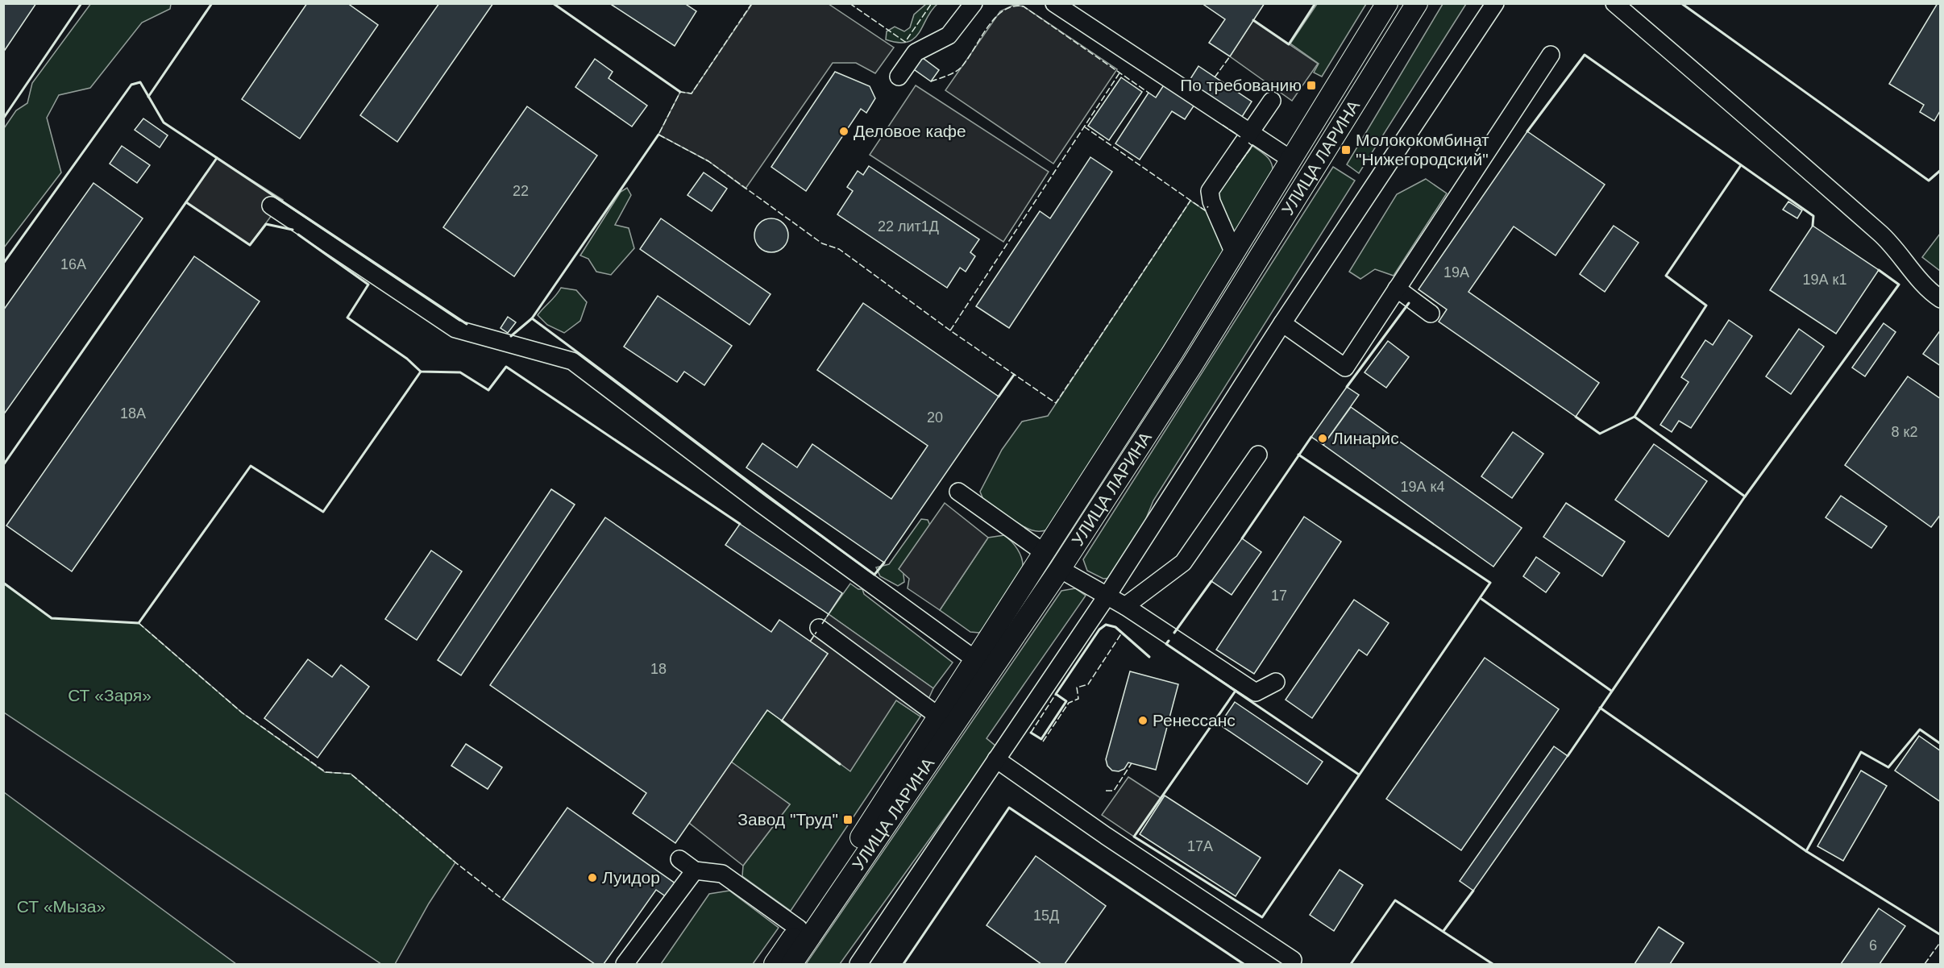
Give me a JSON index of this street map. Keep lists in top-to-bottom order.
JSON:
{
  "streets": {
    "main road": ["УЛИЦА ЛАРИНА"]
  },
  "parks": ["СТ «Заря»", "СТ «Мыза»"],
  "places": {
    "transit": ["По требованию", "Молококомбинат \"Нижегородский\"", "Завод \"Труд\""],
    "other": [
      "Деловое кафе",
      "Линарис",
      "Ренессанс",
      "Луидор"
    ]
  },
  "house_numbers": [
    "22",
    "22 лит1Д",
    "16А",
    "19А",
    "19А к1",
    "18А",
    "20",
    "8 к2",
    "19А к4",
    "17",
    "18",
    "17А",
    "15Д",
    "6"
  ]
}
